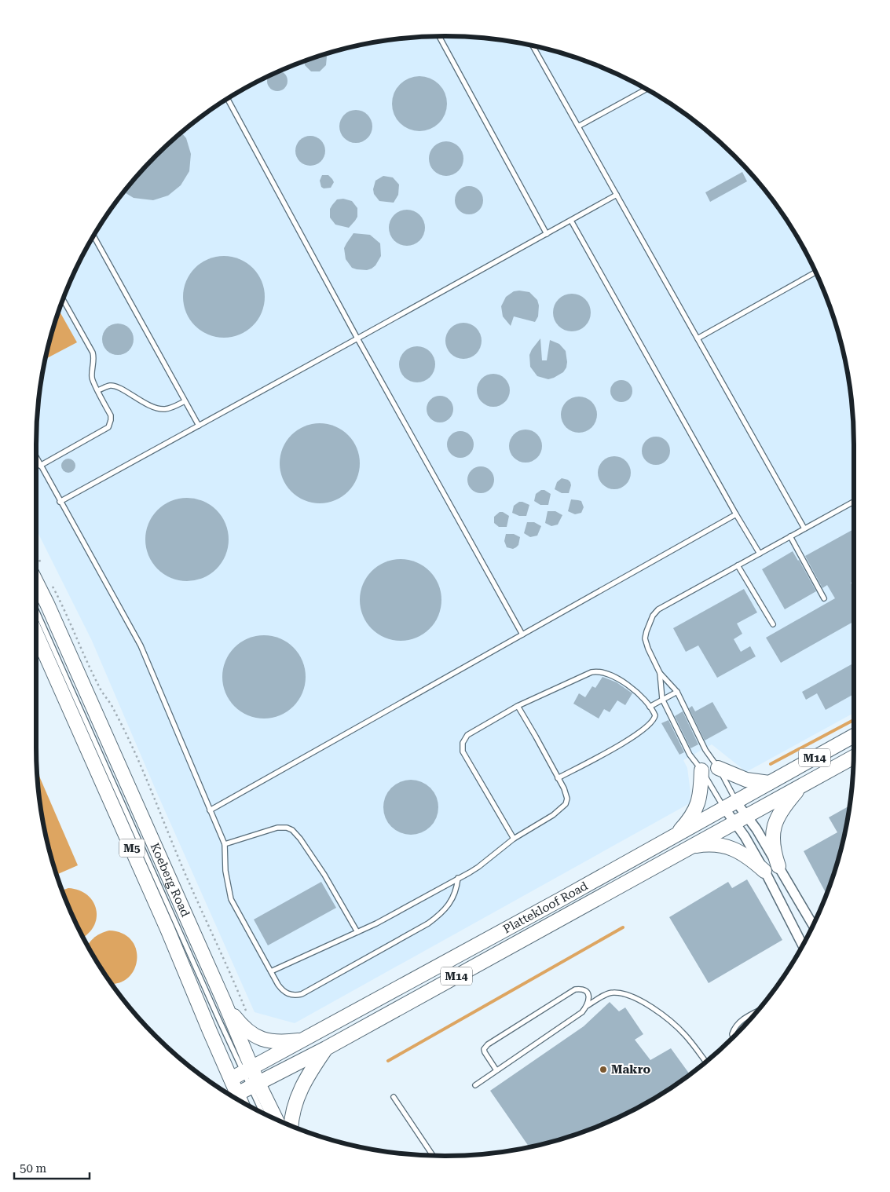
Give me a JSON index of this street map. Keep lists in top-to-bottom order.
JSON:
{
  "streets": {
    "main road": [
      "M14",
      "M5",
      "Koeberg Road",
      "Plattekloof Road"
    ]
  },
  "crossings": [
    ["Koeberg Road", "Plattekloof Road"]
  ],
  "places": ["Makro"],
  "scale_bar": "50 m"
}
